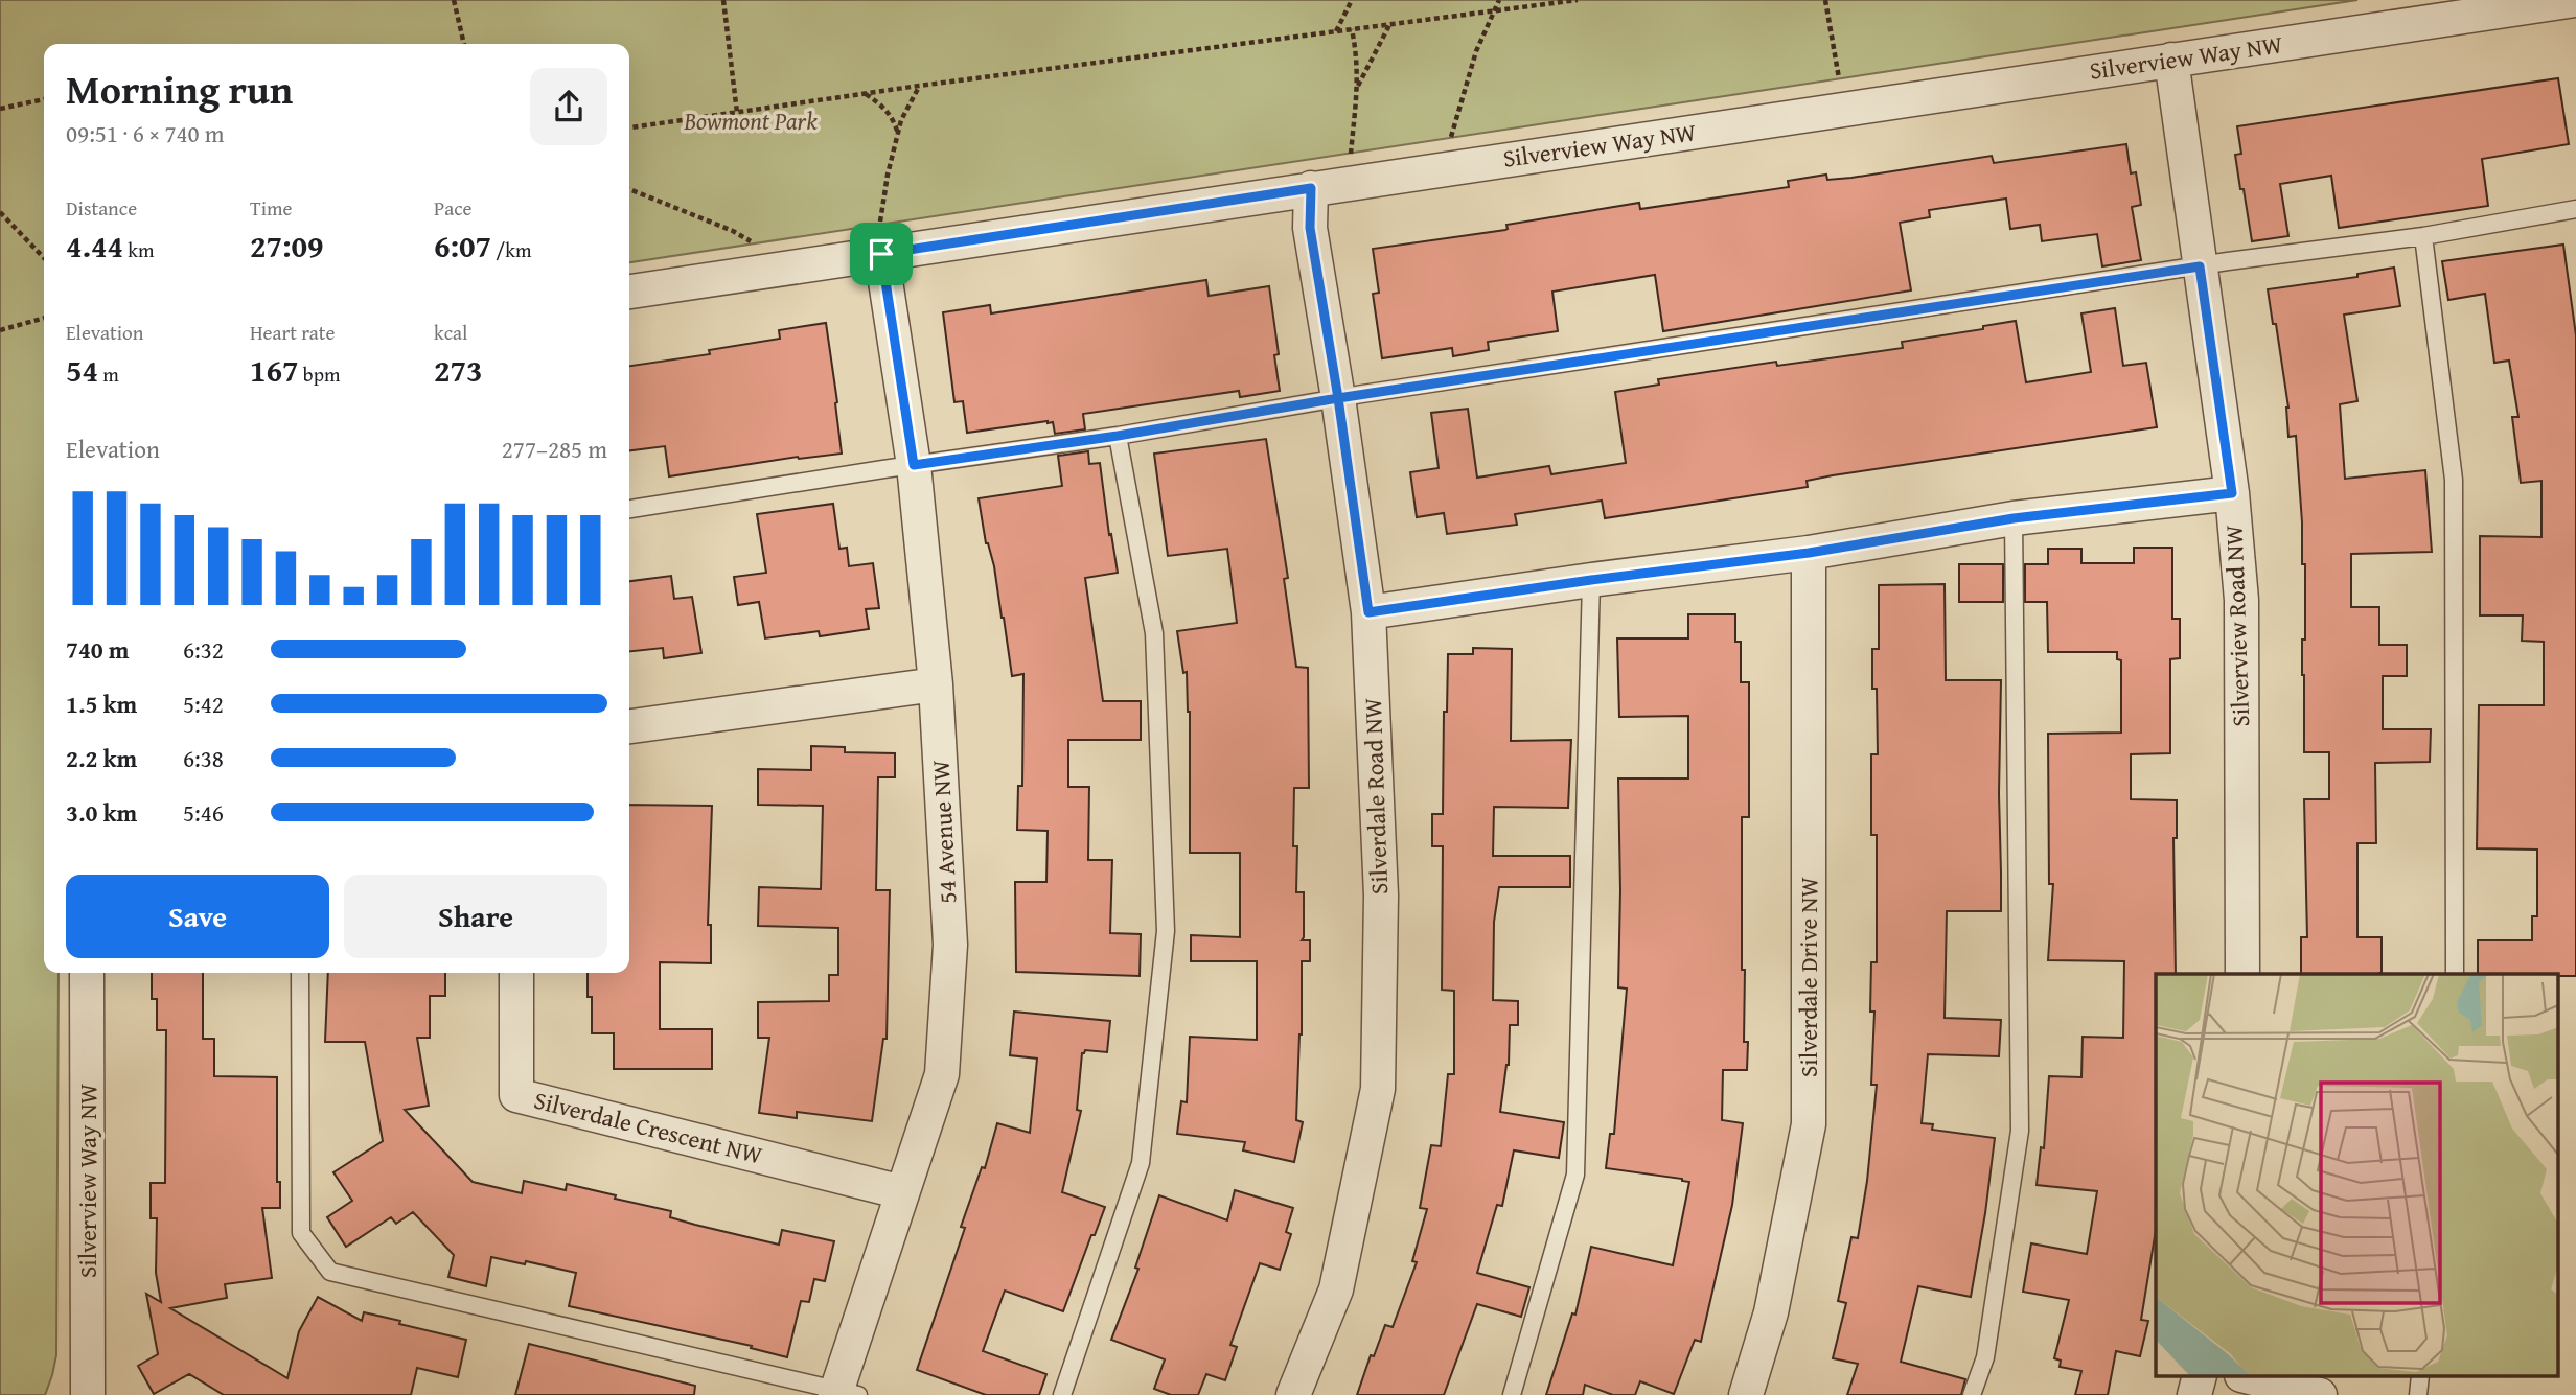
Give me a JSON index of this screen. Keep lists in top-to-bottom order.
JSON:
{
  "streets": {
    "street": [
      "Silverview Way NW",
      "Silverview Road NW",
      "Silverdale Road NW",
      "54 Avenue NW",
      "Silverdale Drive NW",
      "Silverdale Crescent NW"
    ]
  },
  "crossings": [
    ["Silverview Way NW", "Silverview Road NW"],
    ["Silverview Way NW", "Silverdale Road NW"],
    ["Silverview Way NW", "54 Avenue NW"],
    ["54 Avenue NW", "Silverdale Crescent NW"]
  ],
  "parks": ["Bowmont Park"],
  "page": {
    "heading": ["Morning run", "09:51 · 6 × 740 m"],
    "stats": [
      ["Distance", "4.44 km"],
      ["Time", "27:09"],
      ["Pace", "6:07 /km"],
      ["Elevation", "54 m"],
      ["Heart rate", "167 bpm"],
      ["kcal", "273"]
    ],
    "chart": ["Elevation", "277–285 m"],
    "list": [
      {
        "name": "740 m",
        "note": "6:32"
      },
      {
        "name": "1.5 km",
        "note": "5:42"
      },
      {
        "name": "2.2 km",
        "note": "6:38"
      },
      {
        "name": "3.0 km",
        "note": "5:46"
      }
    ],
    "buttons": ["Save", "Share"]
  }
}
